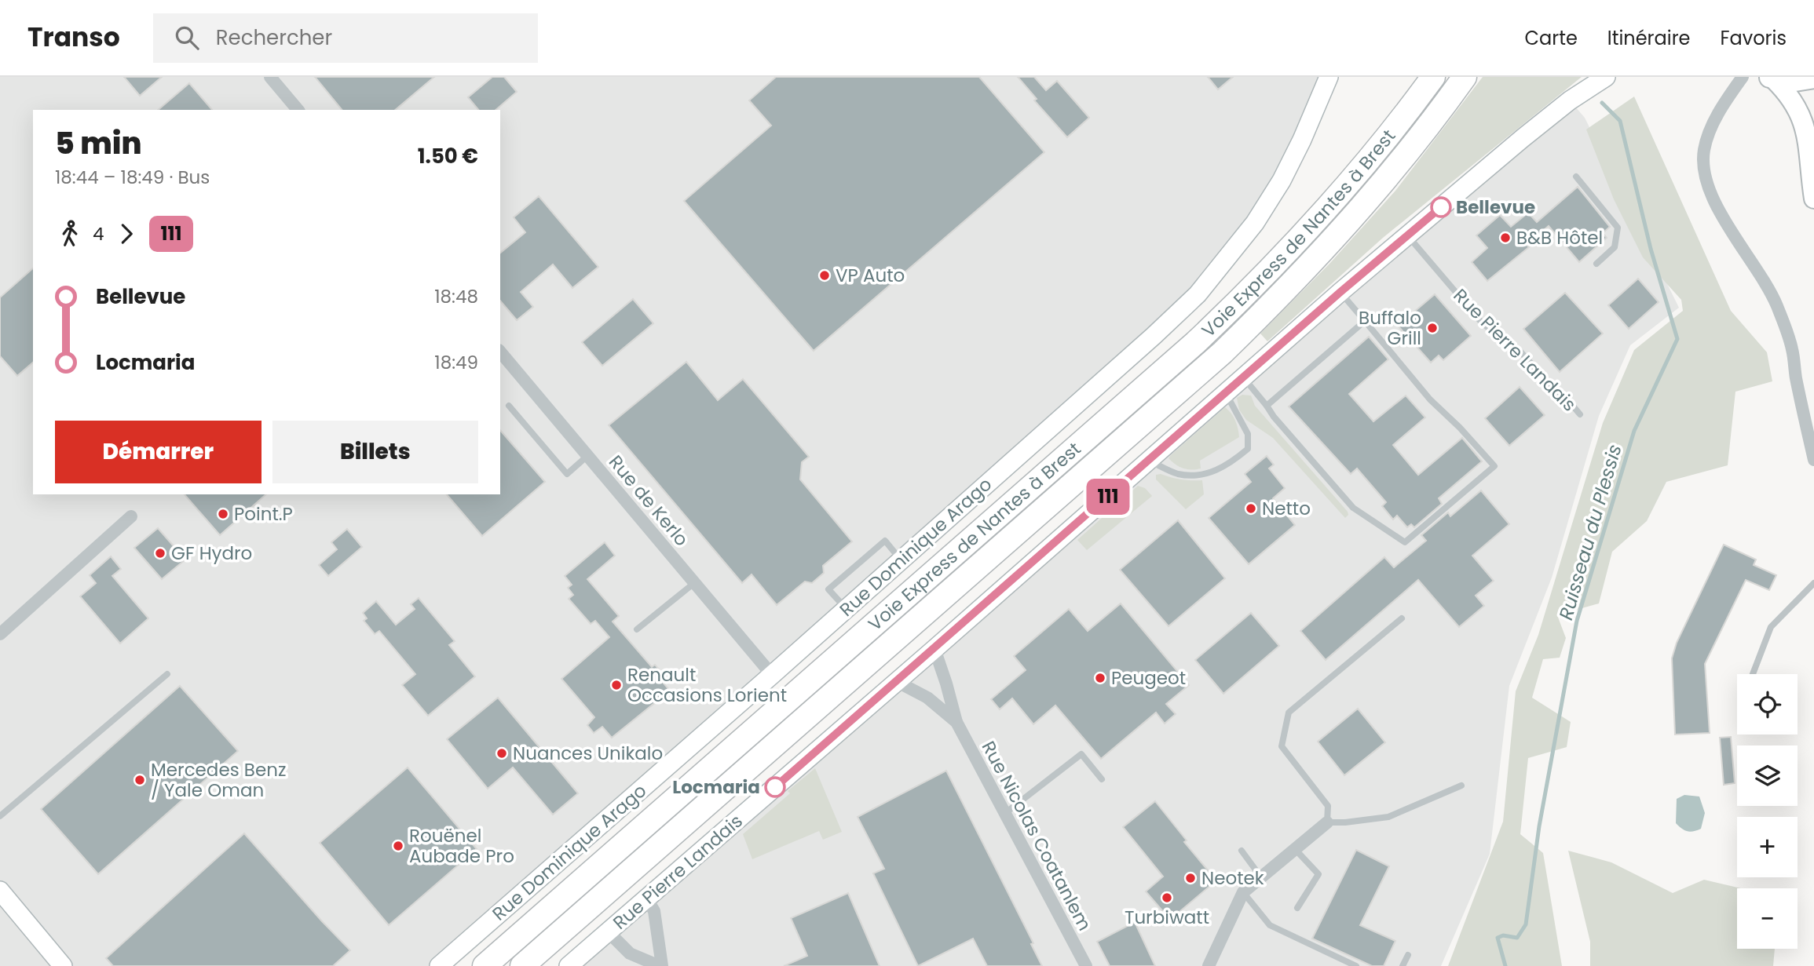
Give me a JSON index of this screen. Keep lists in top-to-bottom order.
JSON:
{
  "streets": {
    "highway": ["Voie Express de Nantes à Brest"],
    "street": [
      "Rue Pierre Landais",
      "Rue de Kerlo",
      "Rue Dominique Arago",
      "Rue Nicolas Coatanlem"
    ]
  },
  "crossings": [
    ["Rue Pierre Landais", "Rue Nicolas Coatanlem"],
    ["Rue de Kerlo", "Rue Dominique Arago"]
  ],
  "water": ["Ruisseau du Plessis"],
  "places": [
    "Bellevue",
    "B&B Hôtel",
    "VP Auto",
    "Buffalo Grill",
    "Netto",
    "Point.P",
    "GF Hydro",
    "Peugeot",
    "Renault Occasions Lorient",
    "Nuances Unikalo",
    "Mercedes Benz / Yale Oman",
    "Locmaria",
    "Rouënel Aubade Pro",
    "Neotek",
    "Turbiwatt"
  ],
  "lines": ["bus line 111"],
  "page": {
    "header": "Transo",
    "search": "Rechercher",
    "nav": ["Carte", "Itinéraire", "Favoris"],
    "on_map": "111",
    "heading": ["5 min", "18:44 – 18:49 · Bus", "1.50 €"],
    "legs": ["4", "111"],
    "list": [
      {
        "name": "Bellevue",
        "value": "18:48"
      },
      {
        "name": "Locmaria",
        "value": "18:49"
      }
    ],
    "buttons": ["Démarrer", "Billets"],
    "map_buttons": ["+", "−"]
  }
}
